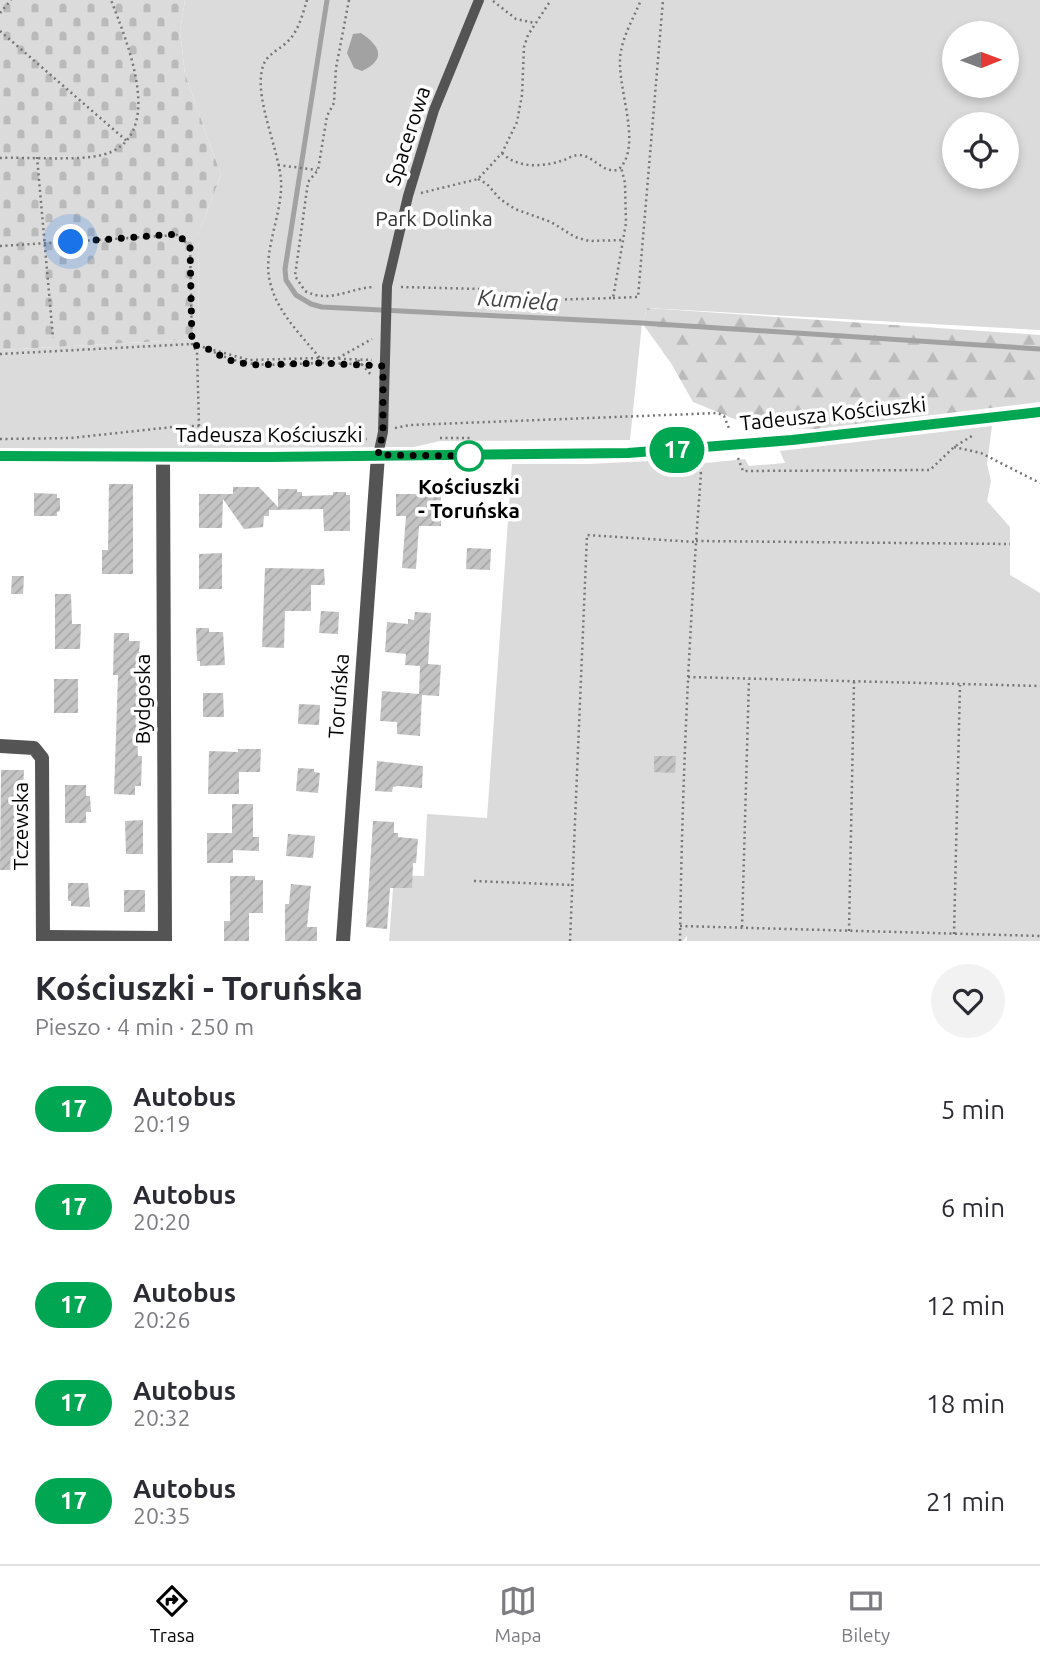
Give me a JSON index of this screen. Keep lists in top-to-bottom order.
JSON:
{
  "streets": {
    "street": [
      "Spacerowa",
      "Tadeusza Kościuszki",
      "Toruńska",
      "Bydgoska",
      "Tczewska"
    ]
  },
  "crossings": [
    ["Spacerowa", "Tadeusza Kościuszki"],
    ["Spacerowa", "Toruńska"],
    ["Tadeusza Kościuszki", "Toruńska"],
    ["Tadeusza Kościuszki", "Bydgoska"]
  ],
  "water": ["Kumiela"],
  "parks": ["Park Dolinka"],
  "places": ["Kościuszki - Toruńska"],
  "lines": ["bus line 17"],
  "north": "right",
  "page": {
    "on_map": "17",
    "heading": ["Kościuszki - Toruńska", "Pieszo · 4 min · 250 m"],
    "list": [
      {
        "mark": "17",
        "name": "Autobus",
        "note": "20:19",
        "value": "5 min"
      },
      {
        "mark": "17",
        "name": "Autobus",
        "note": "20:20",
        "value": "6 min"
      },
      {
        "mark": "17",
        "name": "Autobus",
        "note": "20:26",
        "value": "12 min"
      },
      {
        "mark": "17",
        "name": "Autobus",
        "note": "20:32",
        "value": "18 min"
      },
      {
        "mark": "17",
        "name": "Autobus",
        "note": "20:35",
        "value": "21 min"
      }
    ],
    "tabs": ["Trasa", "Mapa", "Bilety"]
  }
}
